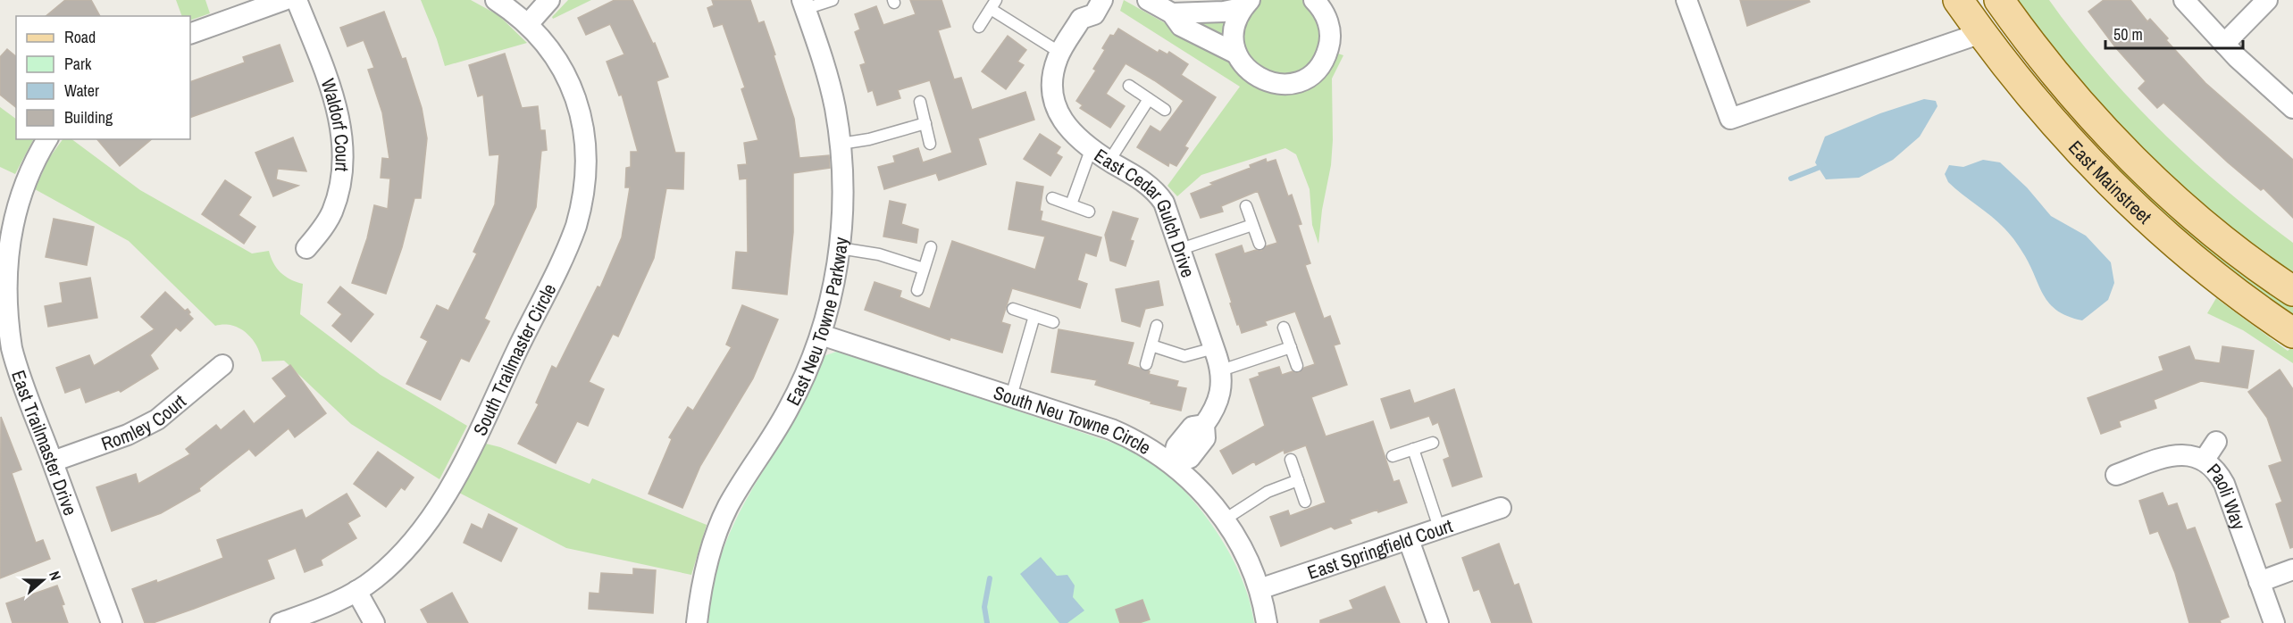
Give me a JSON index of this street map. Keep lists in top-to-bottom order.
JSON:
{
  "streets": {
    "main road": ["East Mainstreet"],
    "street": [
      "Waldorf Court",
      "East Cedar Gulch Drive",
      "East Neu Towne Parkway",
      "South Trailmaster Circle",
      "Romley Court",
      "South Neu Towne Circle",
      "East Trailmaster Drive",
      "Paoli Way",
      "East Springfield Court"
    ]
  },
  "crossings": [
    ["East Cedar Gulch Drive", "South Neu Towne Circle"],
    ["East Neu Towne Parkway", "South Neu Towne Circle"],
    ["Romley Court", "East Trailmaster Drive"],
    ["South Neu Towne Circle", "East Springfield Court"]
  ],
  "legend": [
    "Road",
    "Park",
    "Water",
    "Building"
  ],
  "scale_bar": "50 m",
  "north": "right"
}
